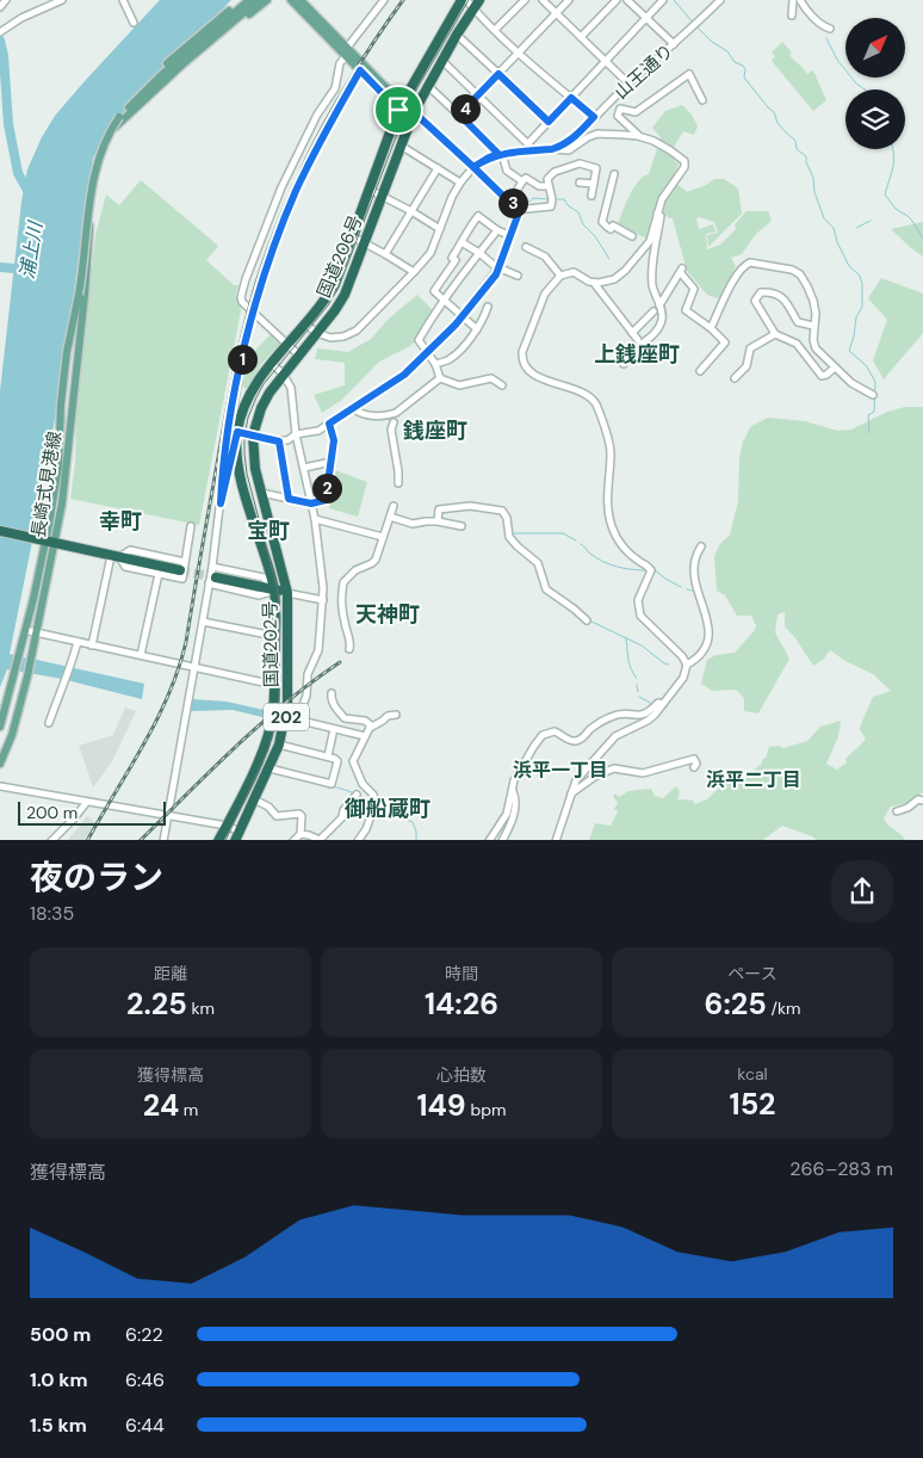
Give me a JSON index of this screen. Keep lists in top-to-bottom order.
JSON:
{
  "streets": {
    "highway": ["国道206号", "国道202号", "202"],
    "main road": ["長崎式見港線"],
    "street": ["山王通り"]
  },
  "crossings": [
    ["国道206号", "国道202号"]
  ],
  "districts": [
    "上銭座町",
    "銭座町",
    "幸町",
    "宝町",
    "天神町",
    "浜平一丁目",
    "浜平二丁目",
    "御船蔵町"
  ],
  "water": ["浦上川"],
  "scale_bar": "200 m",
  "north": "top right",
  "page": {
    "pins": [
      "4",
      "3",
      "1",
      "2"
    ],
    "scale": "200 m",
    "heading": ["夜のラン", "18:35"],
    "stats": [
      ["距離", "2.25 km"],
      ["時間", "14:26"],
      ["ペース", "6:25 /km"],
      ["獲得標高", "24 m"],
      ["心拍数", "149 bpm"],
      ["kcal", "152"]
    ],
    "chart": ["獲得標高", "266–283 m"],
    "list": [
      {
        "name": "500 m",
        "note": "6:22"
      },
      {
        "name": "1.0 km",
        "note": "6:46"
      },
      {
        "name": "1.5 km",
        "note": "6:44"
      }
    ]
  }
}
